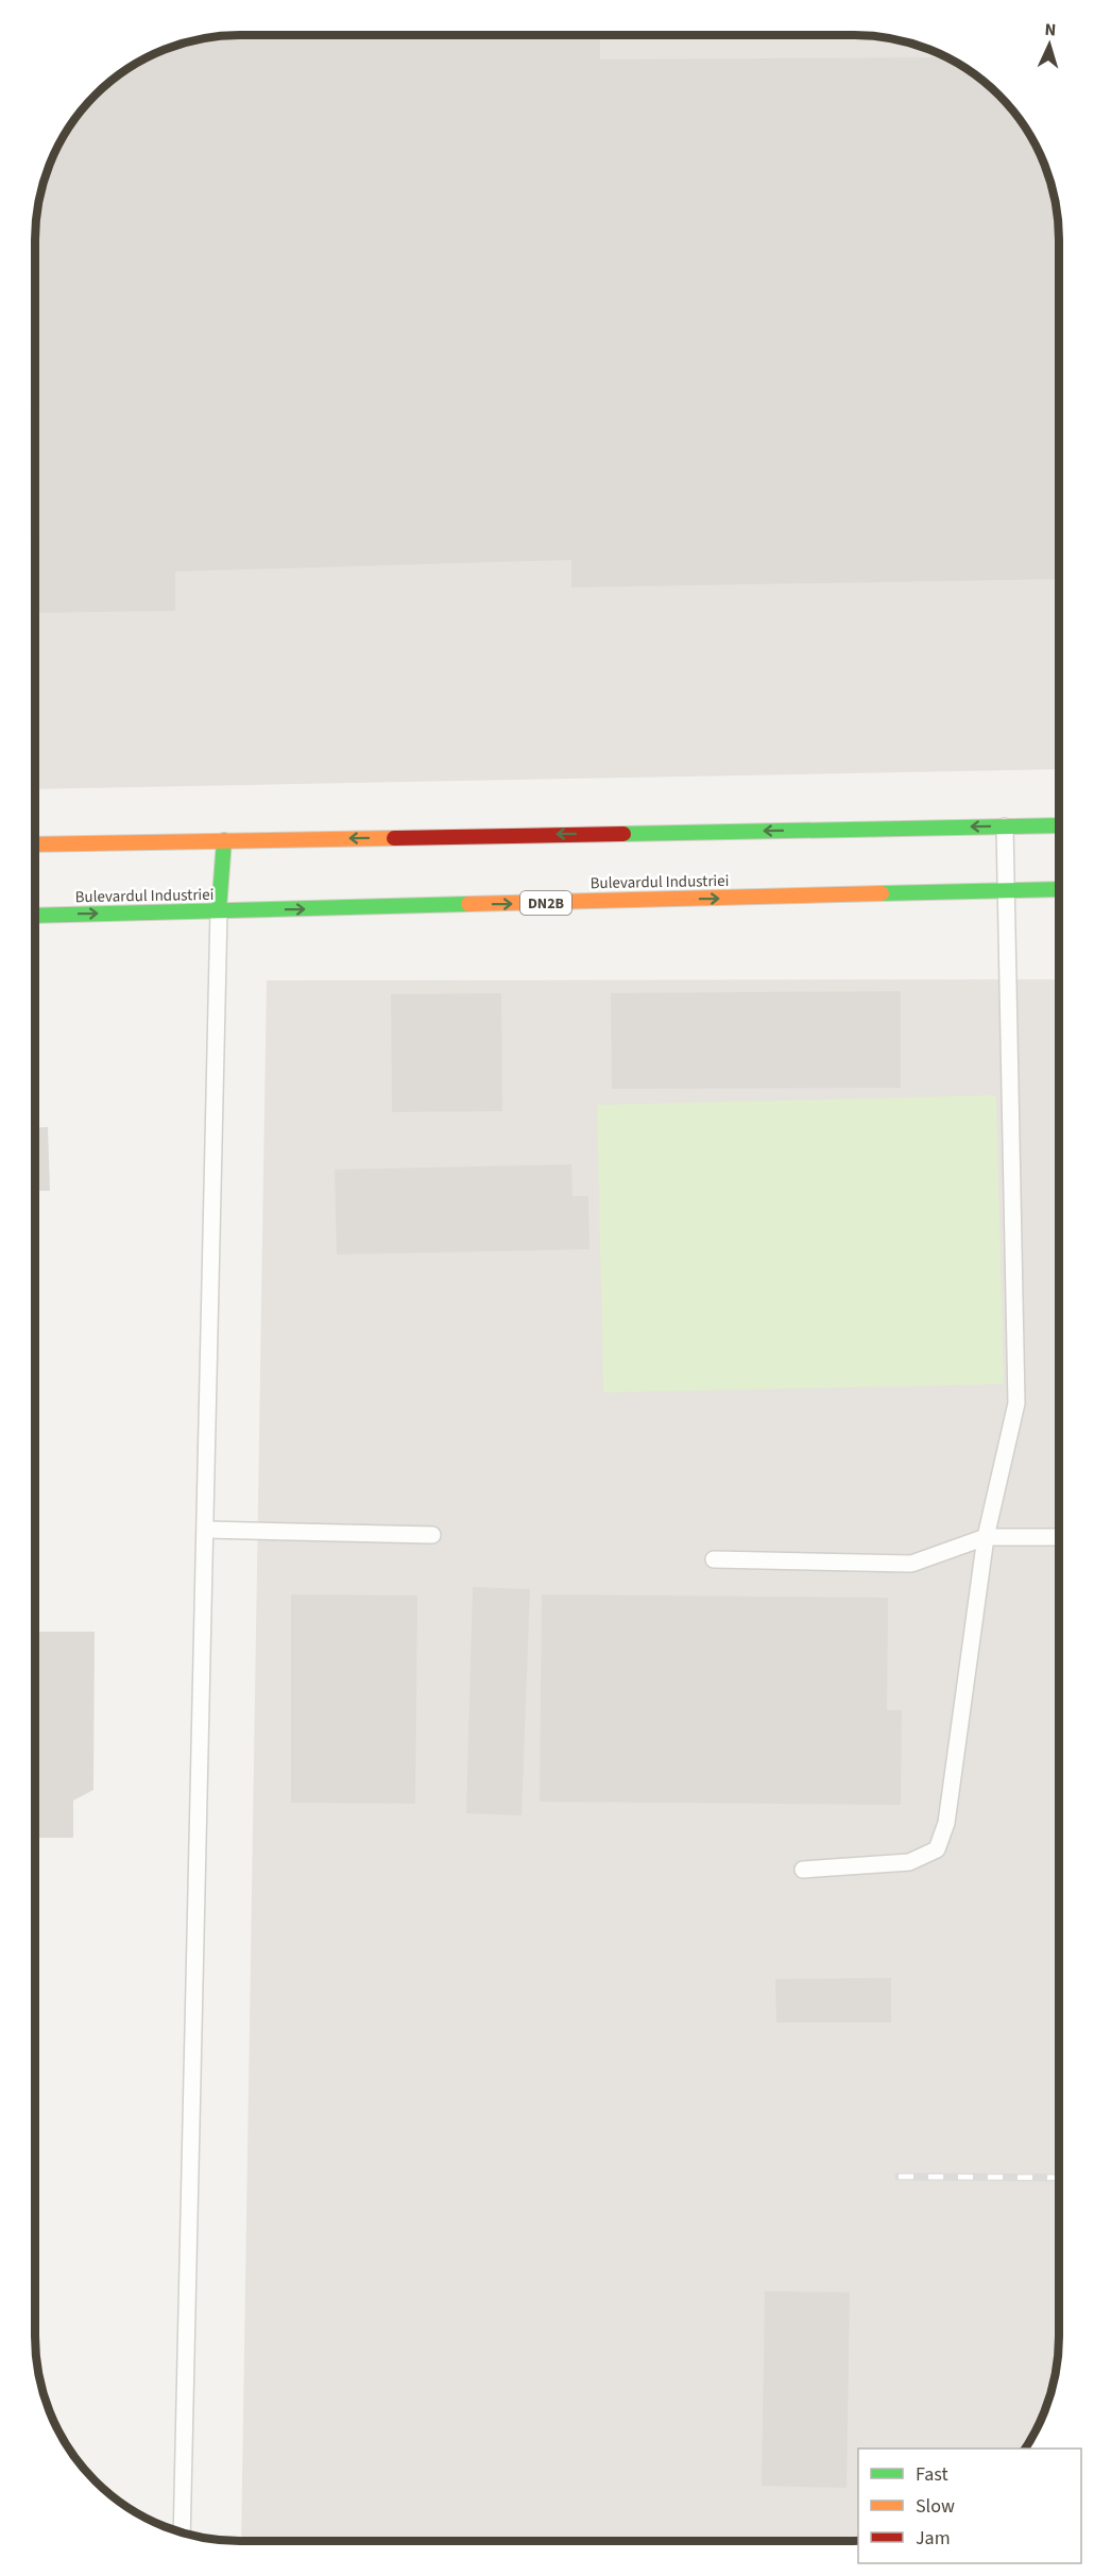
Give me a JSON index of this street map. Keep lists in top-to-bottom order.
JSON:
{
  "streets": {
    "main road": ["Bulevardul Industriei", "DN2B"]
  },
  "legend": ["Fast", "Slow", "Jam"],
  "north": "top"
}
